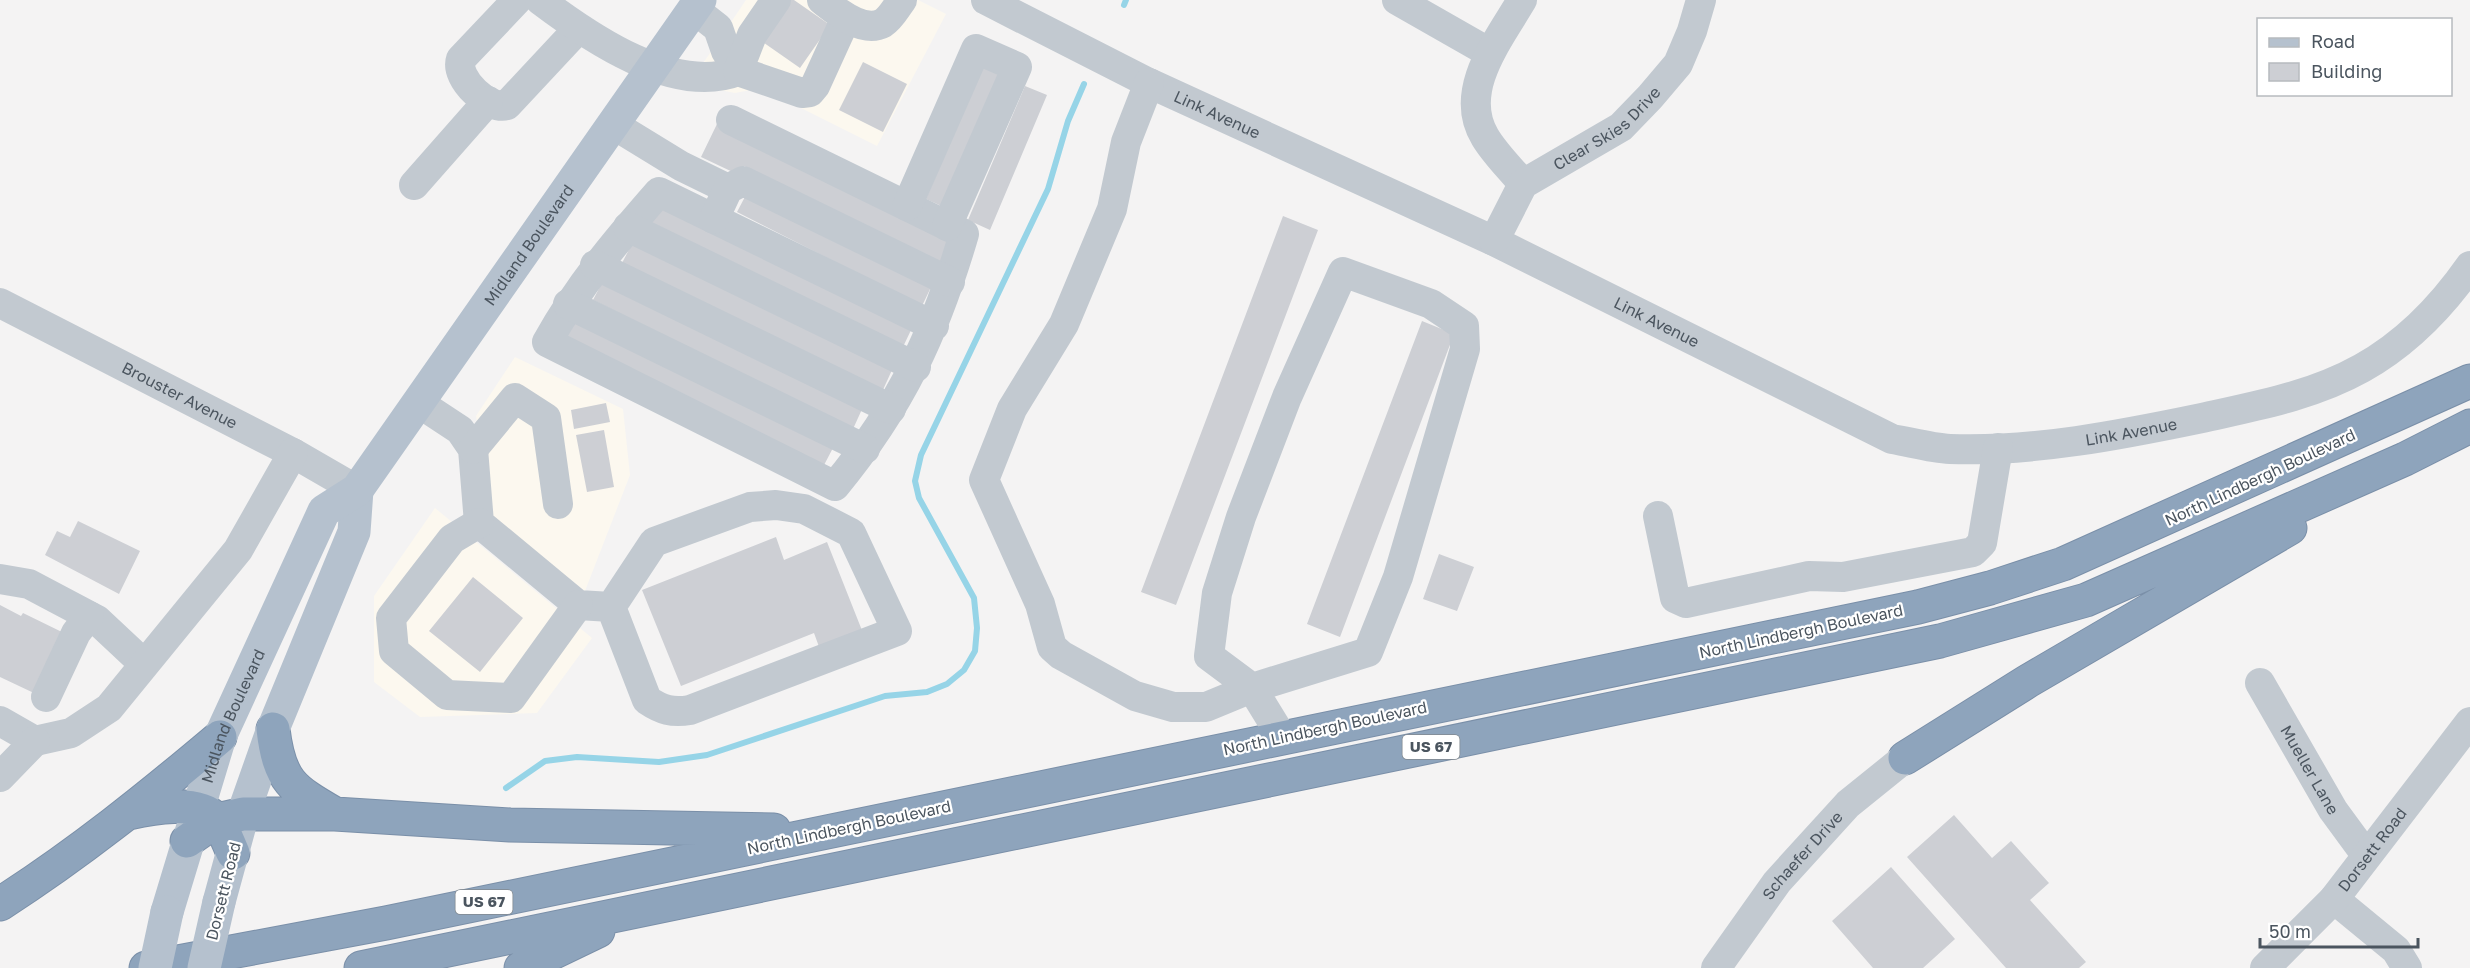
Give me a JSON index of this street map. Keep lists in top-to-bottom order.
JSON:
{
  "streets": {
    "highway": ["North Lindbergh Boulevard", "US 67"],
    "main road": ["Midland Boulevard", "Dorsett Road"],
    "street": [
      "Link Avenue",
      "Clear Skies Drive",
      "Brouster Avenue",
      "Mueller Lane",
      "Schaefer Drive"
    ]
  },
  "crossings": [
    ["Midland Boulevard", "Brouster Avenue"],
    ["Mueller Lane", "Dorsett Road"]
  ],
  "legend": ["Road", "Building"],
  "scale_bar": "50 m"
}
